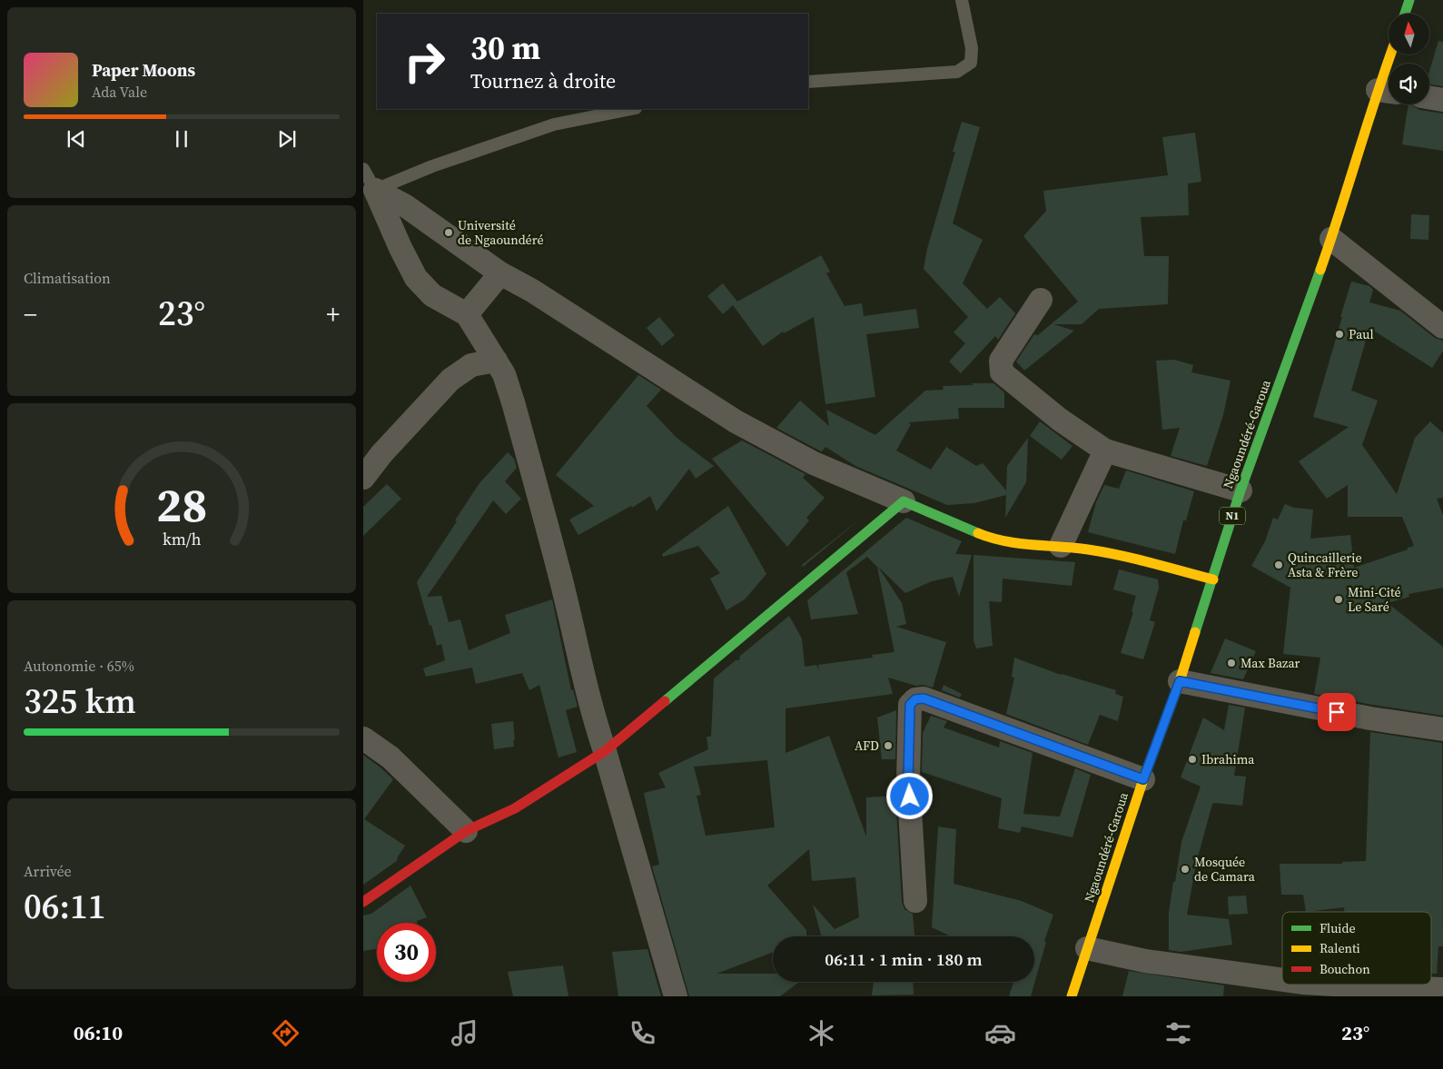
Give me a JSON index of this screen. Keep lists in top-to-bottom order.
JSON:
{
  "streets": {
    "main road": ["Ngaoundéré-Garoua", "N1"]
  },
  "places": [
    "Université de Ngaoundéré",
    "Paul",
    "Quincaillerie Asta & Frère",
    "Mini-Cité Le Saré",
    "Max Bazar",
    "AFD",
    "Ibrahima",
    "Mosquée de Camara"
  ],
  "legend": ["Fluide", "Ralenti", "Bouchon"],
  "north": "top",
  "page": {
    "turn": ["30 m", "Tournez à droite"],
    "song": ["Paper Moons", "Ada Vale"],
    "tile": [
      "Climatisation",
      ["Autonomie · 65%", "325 km"],
      ["Arrivée", "06:11"]
    ],
    "heat": ["−", "23°", "+"],
    "limit": "30",
    "trip": "06:11 · 1 min · 180 m",
    "tabs": ["06:10", "23°"],
    "gauge": ["28", "km/h"]
  }
}
